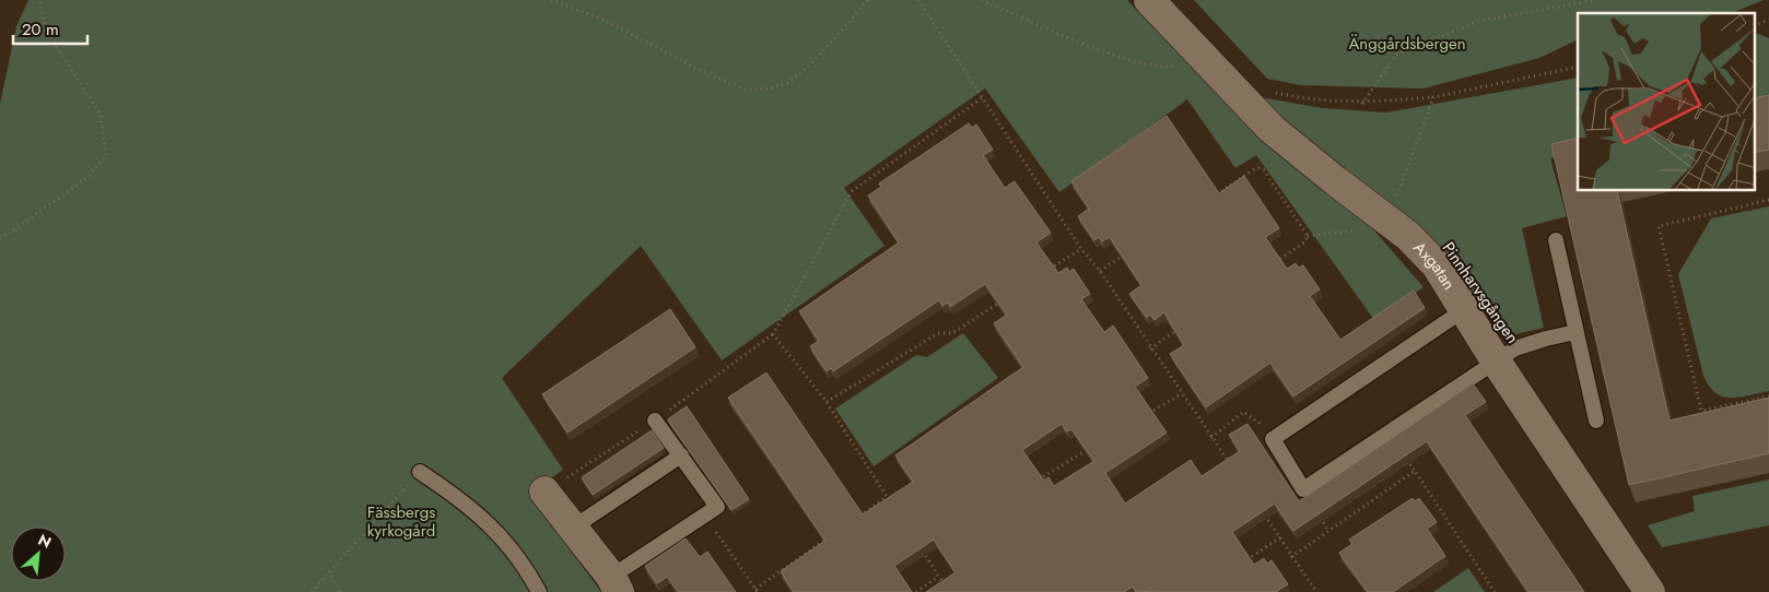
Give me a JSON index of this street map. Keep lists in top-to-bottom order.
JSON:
{
  "streets": {
    "street": ["Axgatan"]
  },
  "parks": ["Änggårdsbergen", "Fässbergs kyrkogård"],
  "scale_bar": "20 m",
  "north": "top right"
}
